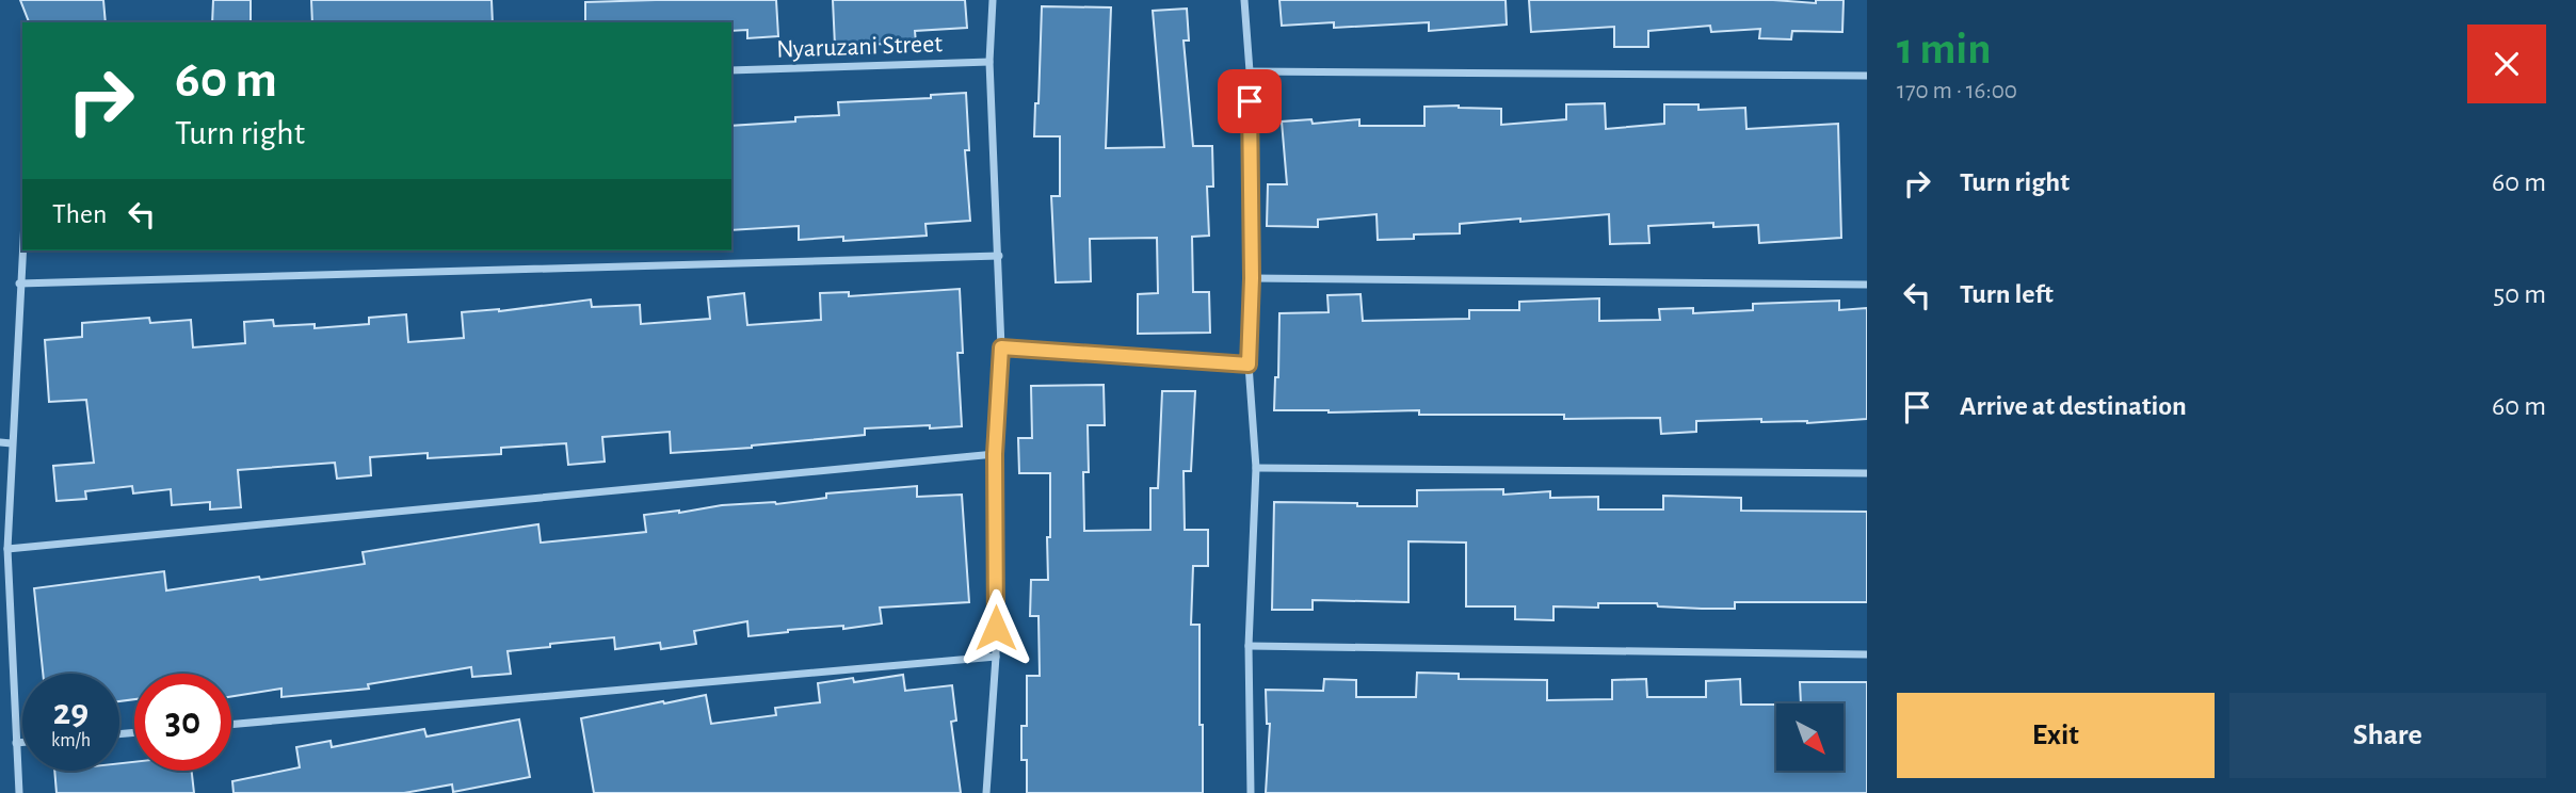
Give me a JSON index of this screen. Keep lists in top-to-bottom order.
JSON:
{
  "streets": {
    "street": ["Nyaruzani Street"]
  },
  "north": "bottom right",
  "page": {
    "heading": ["1 min", "170 m · 16:00"],
    "turn": ["60 m", "Turn right"],
    "list": [
      {
        "name": "Turn right",
        "value": "60 m"
      },
      {
        "name": "Turn left",
        "value": "50 m"
      },
      {
        "name": "Arrive at destination",
        "value": "60 m"
      }
    ],
    "then": "Then",
    "speed": "29 km/h",
    "limit": "30",
    "buttons": ["Exit", "Share"]
  }
}
